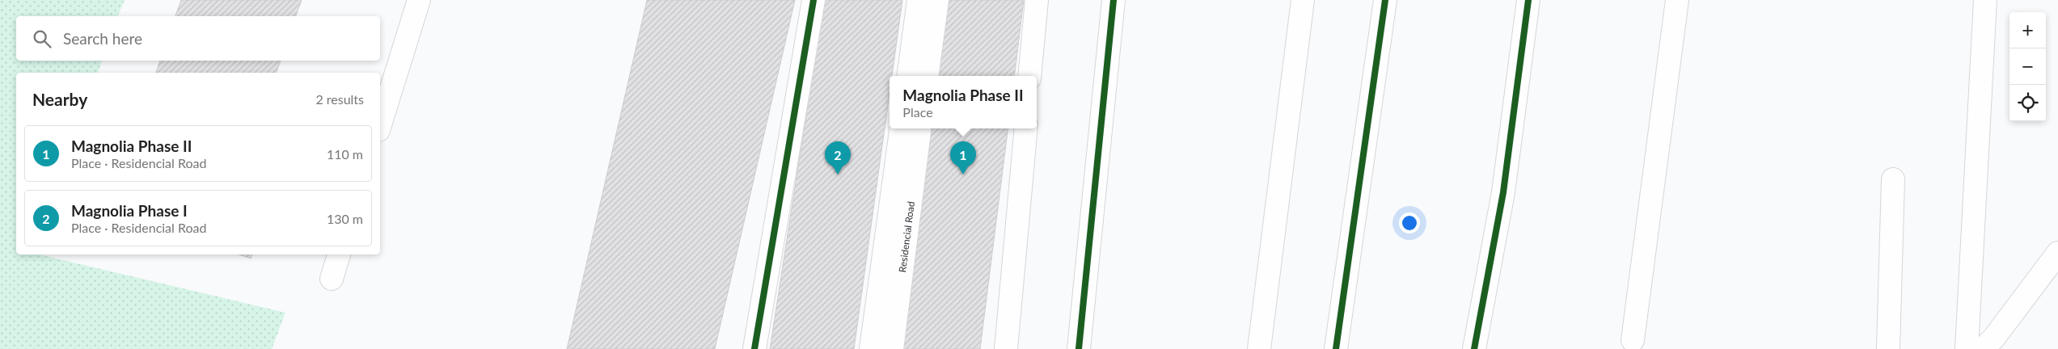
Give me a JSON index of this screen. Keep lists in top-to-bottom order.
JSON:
{
  "streets": {
    "street": ["Residencial Road"]
  },
  "page": {
    "map_buttons": ["+", "−"],
    "search": "Search here",
    "heading": ["Nearby", "2 results"],
    "popup": ["Magnolia Phase II", "Place"],
    "list": [
      {
        "mark": "1",
        "name": "Magnolia Phase II",
        "note": "Place · Residencial Road",
        "value": "110 m"
      },
      {
        "mark": "2",
        "name": "Magnolia Phase I",
        "note": "Place · Residencial Road",
        "value": "130 m"
      }
    ],
    "pins": ["1", "2"]
  }
}
